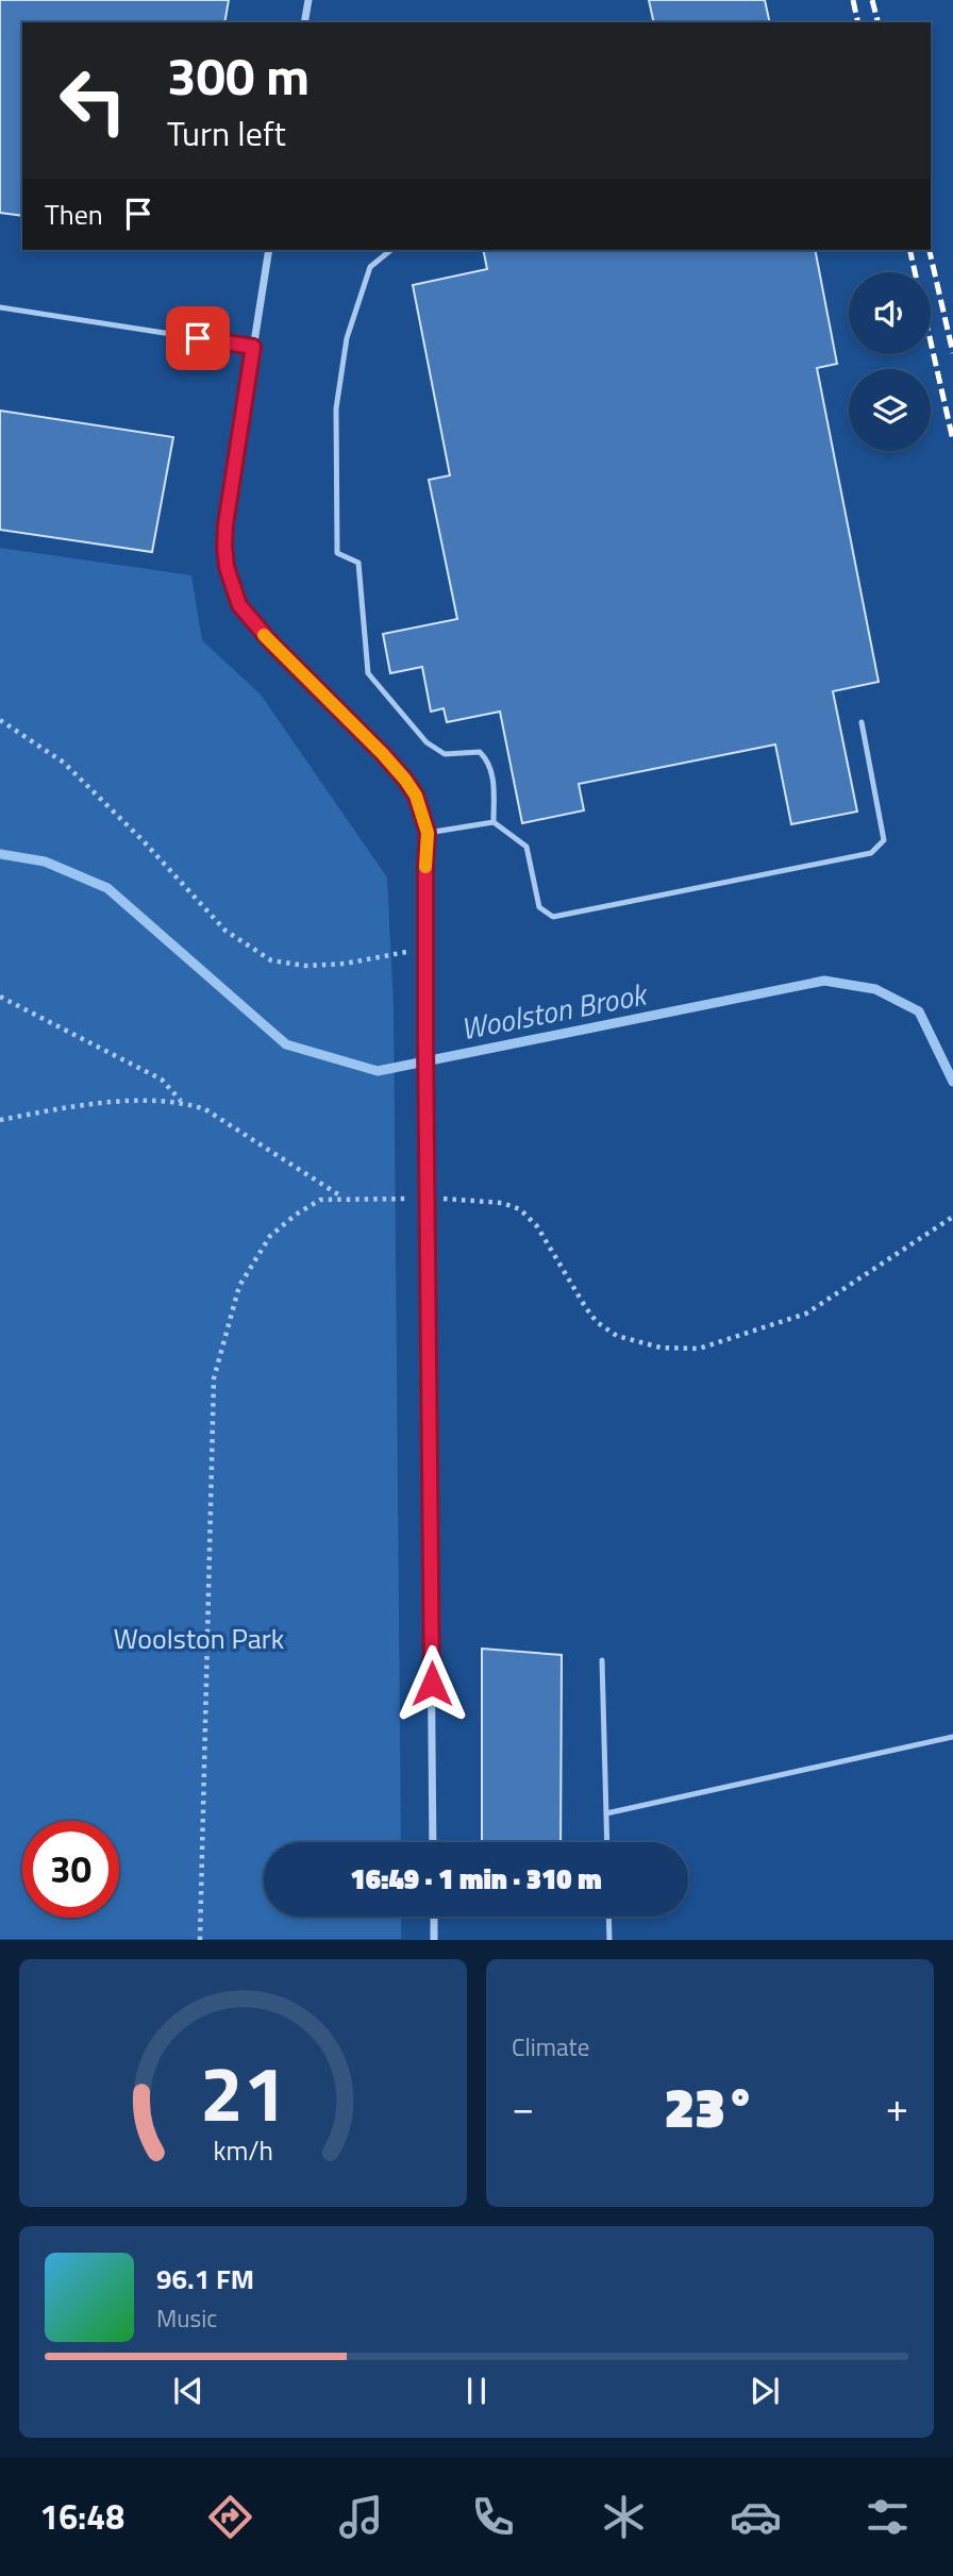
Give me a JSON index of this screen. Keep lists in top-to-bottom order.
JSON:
{
  "water": ["Woolston Brook"],
  "parks": ["Woolston Park"],
  "page": {
    "turn": ["300 m", "Turn left"],
    "then": "Then",
    "limit": "30",
    "trip": "16:49 · 1 min · 310 m",
    "tile": "Climate",
    "heat": ["−", "23°", "+"],
    "song": ["96.1 FM", "Music"],
    "tabs": "16:48",
    "gauge": ["21", "km/h"]
  }
}
